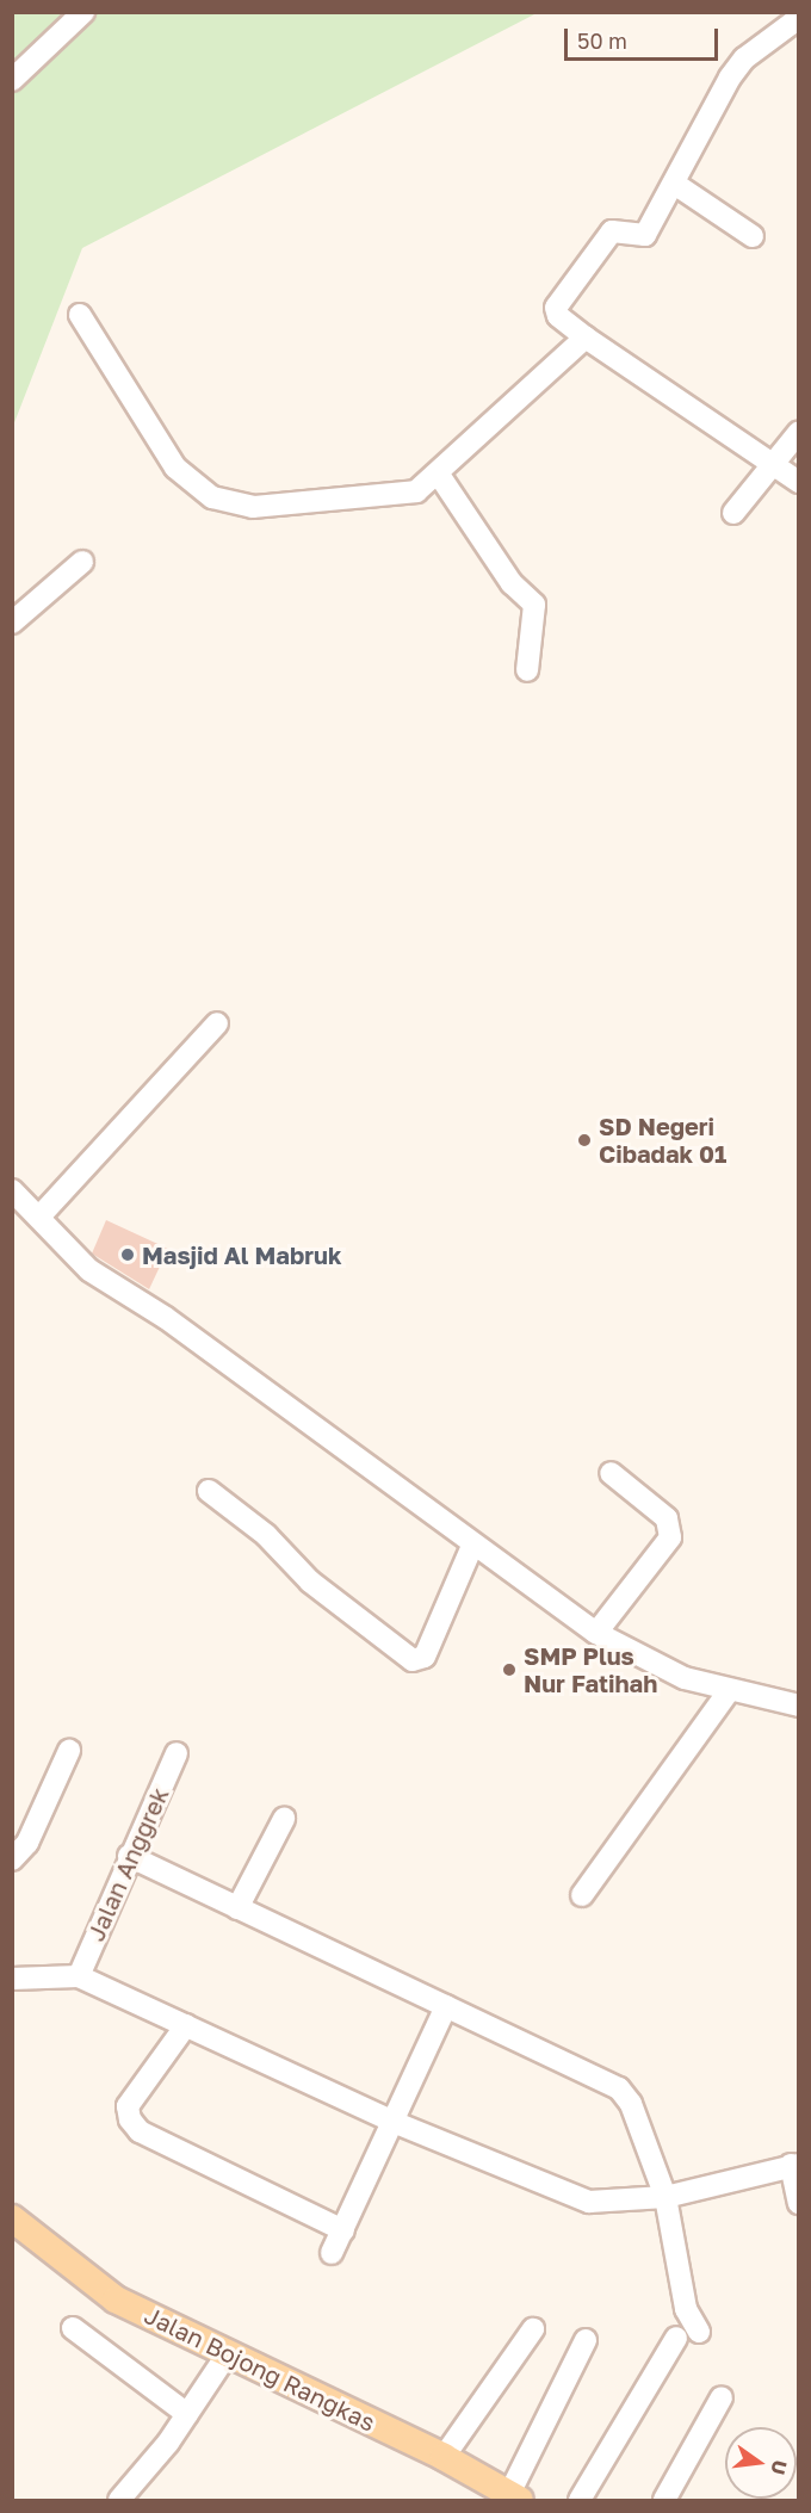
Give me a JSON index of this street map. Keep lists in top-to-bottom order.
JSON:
{
  "streets": {
    "main road": ["Jalan Bojong Rangkas"],
    "street": ["Jalan Anggrek"]
  },
  "places": ["SD Negeri Cibadak 01", "Masjid Al Mabruk", "SMP Plus Nur Fatihah"],
  "scale_bar": "50 m",
  "north": "right"
}
